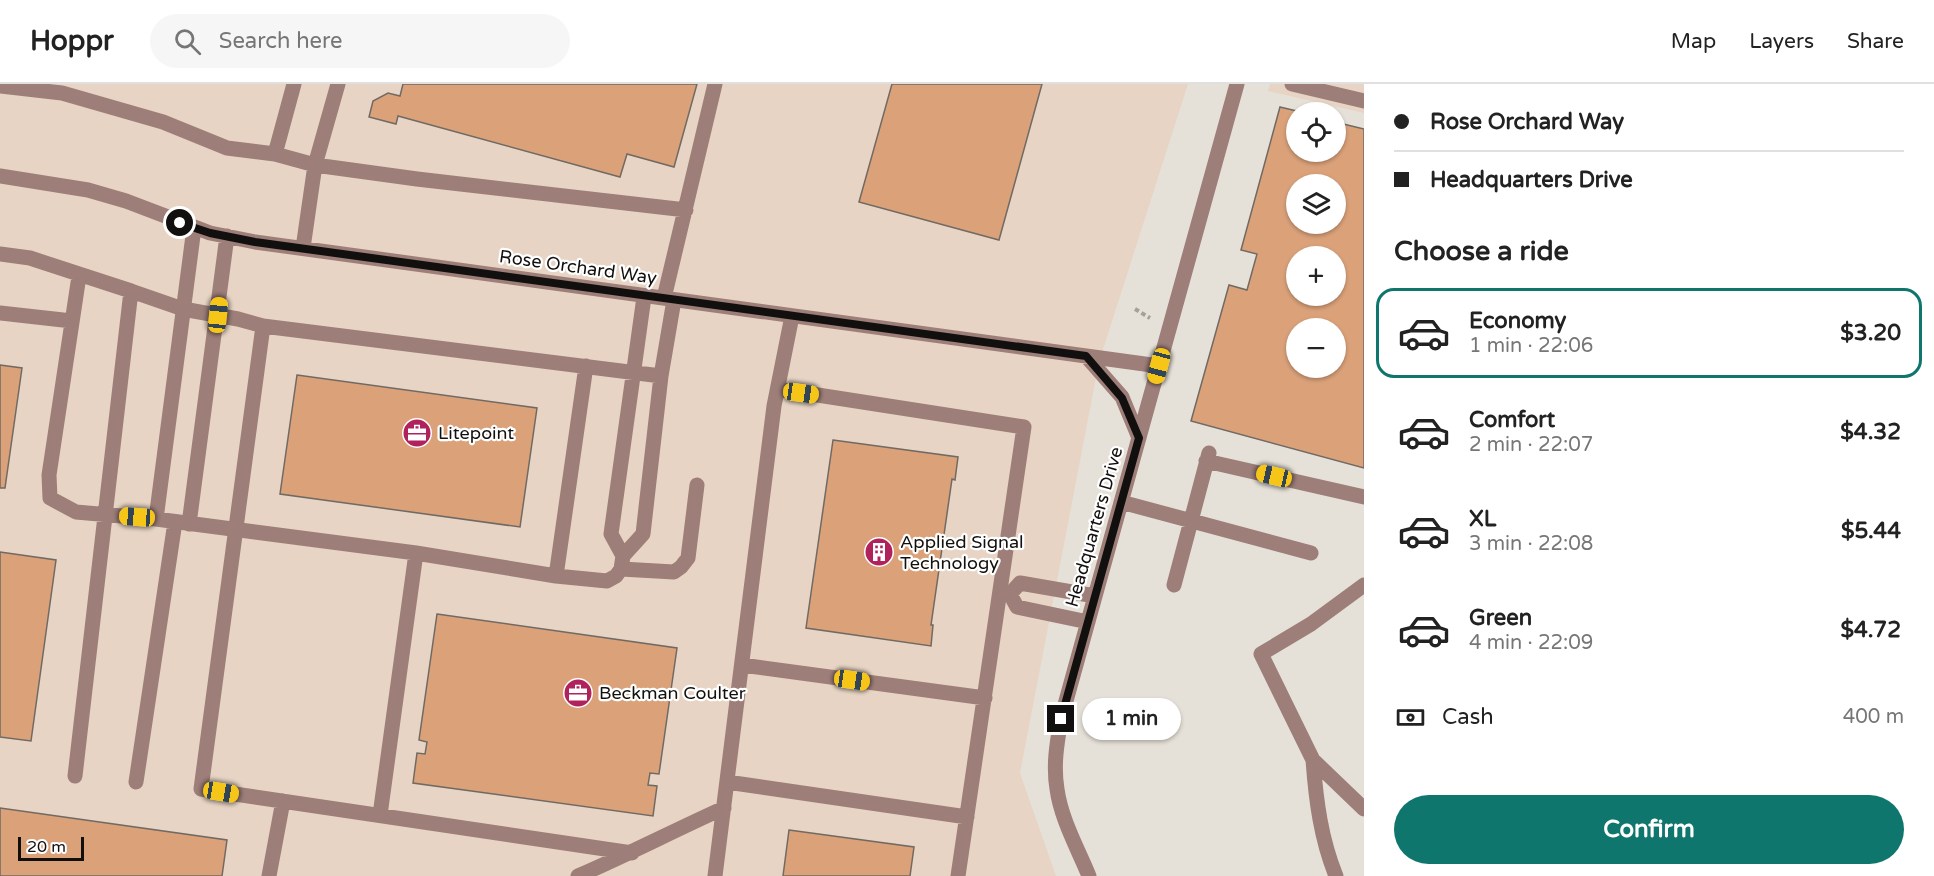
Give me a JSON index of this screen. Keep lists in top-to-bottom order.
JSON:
{
  "streets": {
    "street": ["Rose Orchard Way", "Headquarters Drive"]
  },
  "crossings": [
    ["Rose Orchard Way", "Headquarters Drive"]
  ],
  "places": {
    "office": ["Litepoint", "Beckman Coulter"],
    "building": ["Applied Signal Technology"]
  },
  "scale_bar": "20 m",
  "page": {
    "header": "Hoppr",
    "search": "Search here",
    "nav": ["Map", "Layers", "Share"],
    "banner": ["Rose Orchard Way", "Headquarters Drive"],
    "map_buttons": ["+", "−"],
    "heading": "Choose a ride",
    "list": [
      {
        "name": "Economy",
        "note": "1 min · 22:06",
        "value": "$3.20"
      },
      {
        "name": "Comfort",
        "note": "2 min · 22:07",
        "value": "$4.32"
      },
      {
        "name": "XL",
        "note": "3 min · 22:08",
        "value": "$5.44"
      },
      {
        "name": "Green",
        "note": "4 min · 22:09",
        "value": "$4.72"
      }
    ],
    "pay": ["Cash", "400 m"],
    "bubble": "1 min",
    "buttons": "Confirm",
    "scale": "20 m"
  }
}
